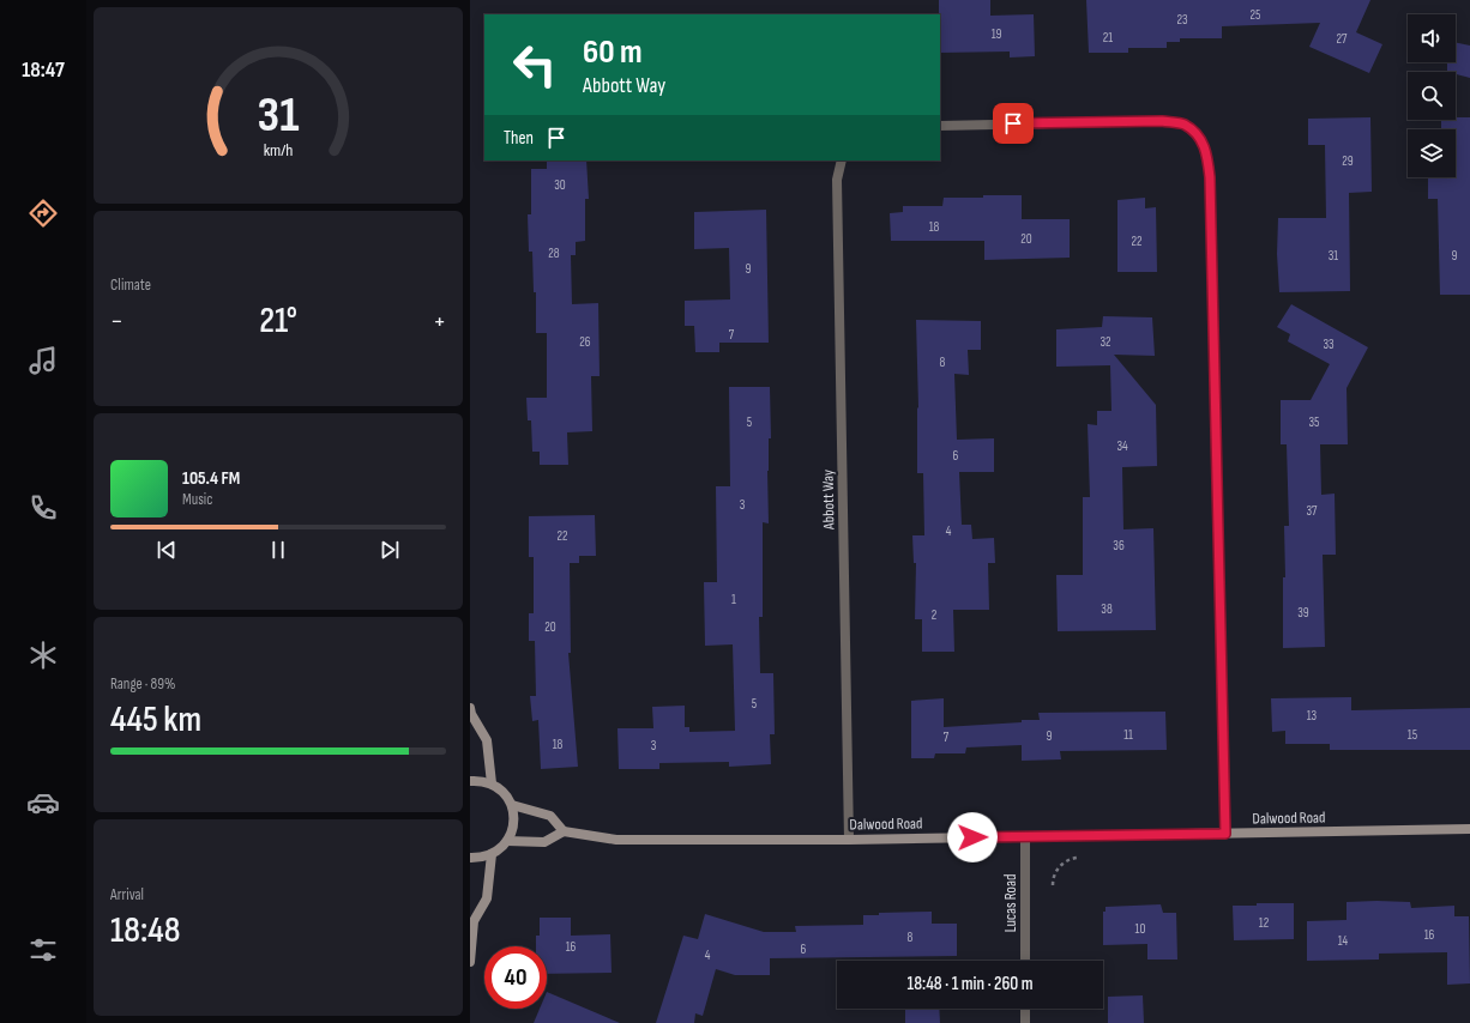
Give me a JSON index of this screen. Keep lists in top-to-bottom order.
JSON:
{
  "streets": {
    "street": ["Abbott Way", "Dalwood Road", "Lucas Road"]
  },
  "crossings": [
    ["Abbott Way", "Dalwood Road"],
    ["Dalwood Road", "Lucas Road"]
  ],
  "house_numbers": [
    "25",
    "23",
    "19",
    "21",
    "27",
    "29",
    "30",
    "18",
    "20",
    "22",
    "28",
    "31",
    "9",
    "9",
    "7",
    "26",
    "32",
    "33",
    "8",
    "5",
    "35",
    "34",
    "6",
    "3",
    "37",
    "4",
    "22",
    "36",
    "1",
    "38",
    "39",
    "2",
    "20",
    "5",
    "13",
    "11",
    "15",
    "9",
    "7",
    "18",
    "3",
    "12",
    "10",
    "16",
    "8",
    "14",
    "16",
    "6",
    "4"
  ],
  "page": {
    "tabs": "18:47",
    "turn": ["60 m", "Abbott Way"],
    "then": "Then",
    "tile": [
      "Climate",
      ["Range · 89%", "445 km"],
      ["Arrival", "18:48"]
    ],
    "heat": ["−", "21°", "+"],
    "song": ["105.4 FM", "Music"],
    "limit": "40",
    "trip": "18:48 · 1 min · 260 m",
    "gauge": ["31", "km/h"]
  }
}
